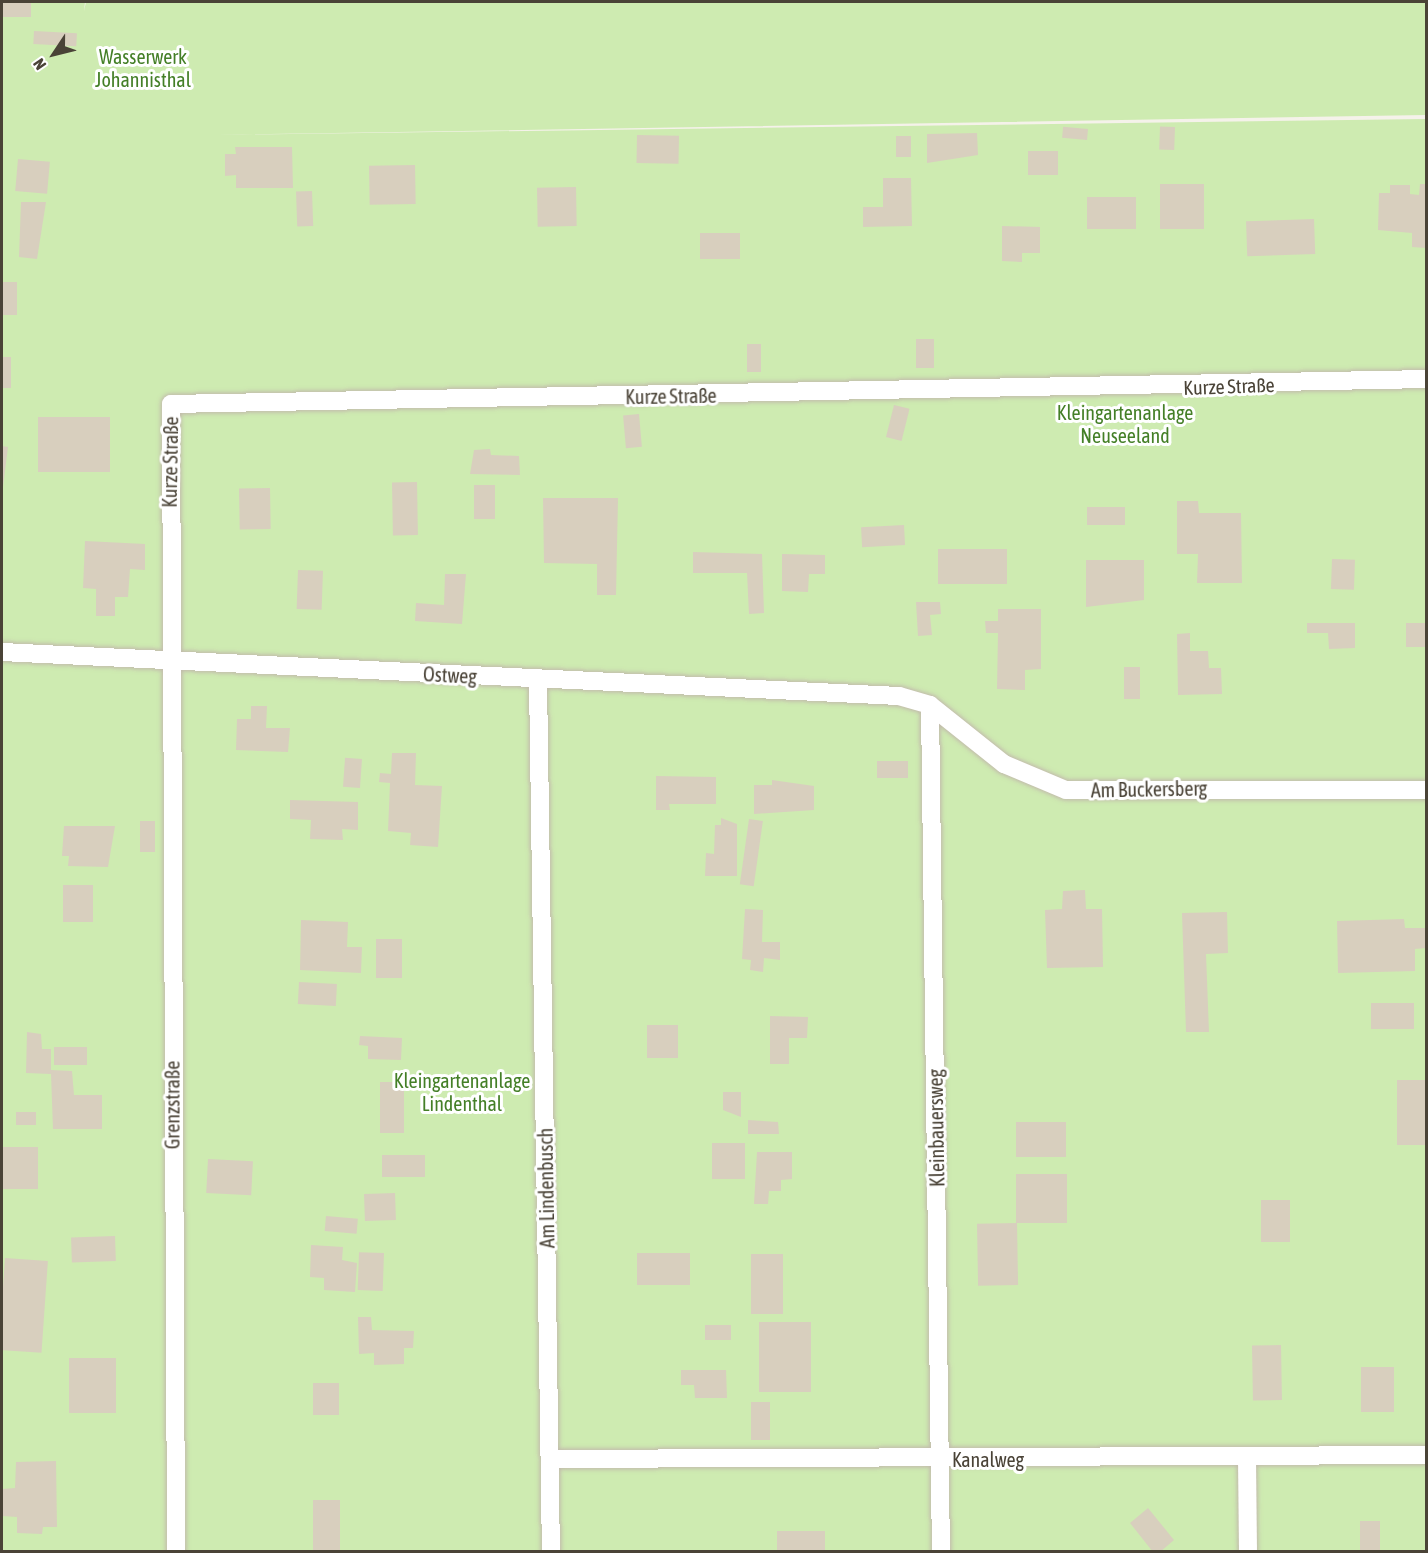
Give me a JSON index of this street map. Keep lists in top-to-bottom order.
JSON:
{
  "streets": {
    "lane": [
      "Kurze Straße",
      "Ostweg",
      "Am Buckersberg",
      "Grenzstraße",
      "Kleinbauersweg",
      "Am Lindenbusch",
      "Kanalweg"
    ]
  },
  "crossings": [
    ["Kurze Straße", "Ostweg"],
    ["Kurze Straße", "Grenzstraße"],
    ["Ostweg", "Am Buckersberg"],
    ["Ostweg", "Grenzstraße"],
    ["Ostweg", "Am Lindenbusch"],
    ["Am Buckersberg", "Kleinbauersweg"],
    ["Kleinbauersweg", "Kanalweg"],
    ["Am Lindenbusch", "Kanalweg"]
  ],
  "parks": ["Wasserwerk Johannisthal", "Kleingartenanlage Neuseeland", "Kleingartenanlage Lindenthal"],
  "north": "bottom left"
}
